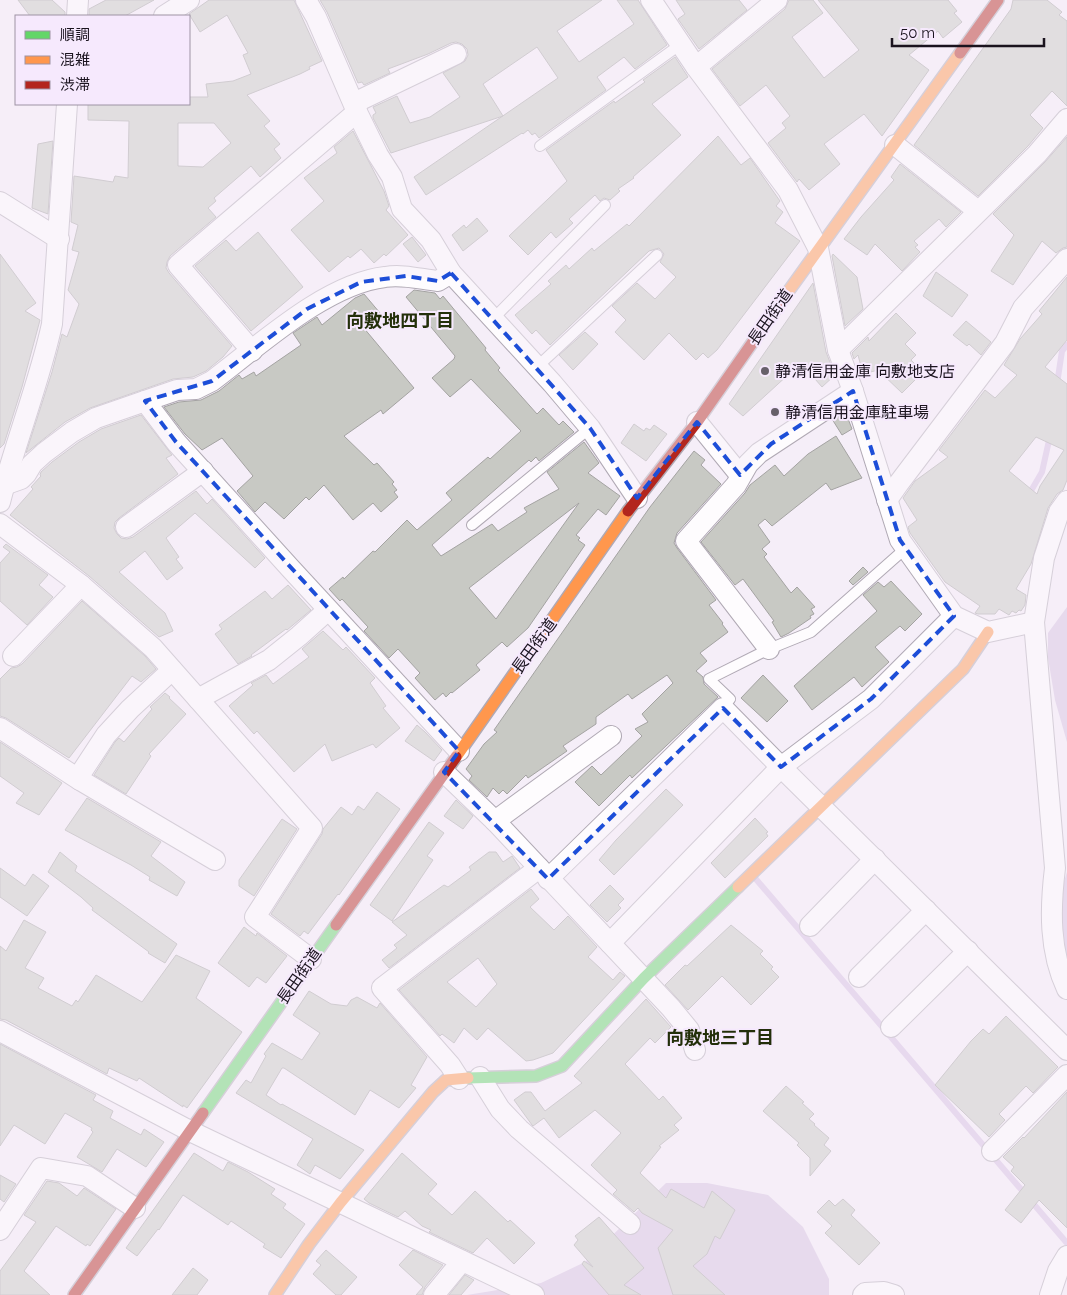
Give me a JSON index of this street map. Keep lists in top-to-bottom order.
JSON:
{
  "streets": {
    "main road": ["長田街道"]
  },
  "districts": ["向敷地四丁目", "向敷地三丁目"],
  "places": ["静清信用金庫 向敷地支店", "静清信用金庫駐車場"],
  "legend": ["順調", "混雑", "渋滞"],
  "scale_bar": "50 m"
}
